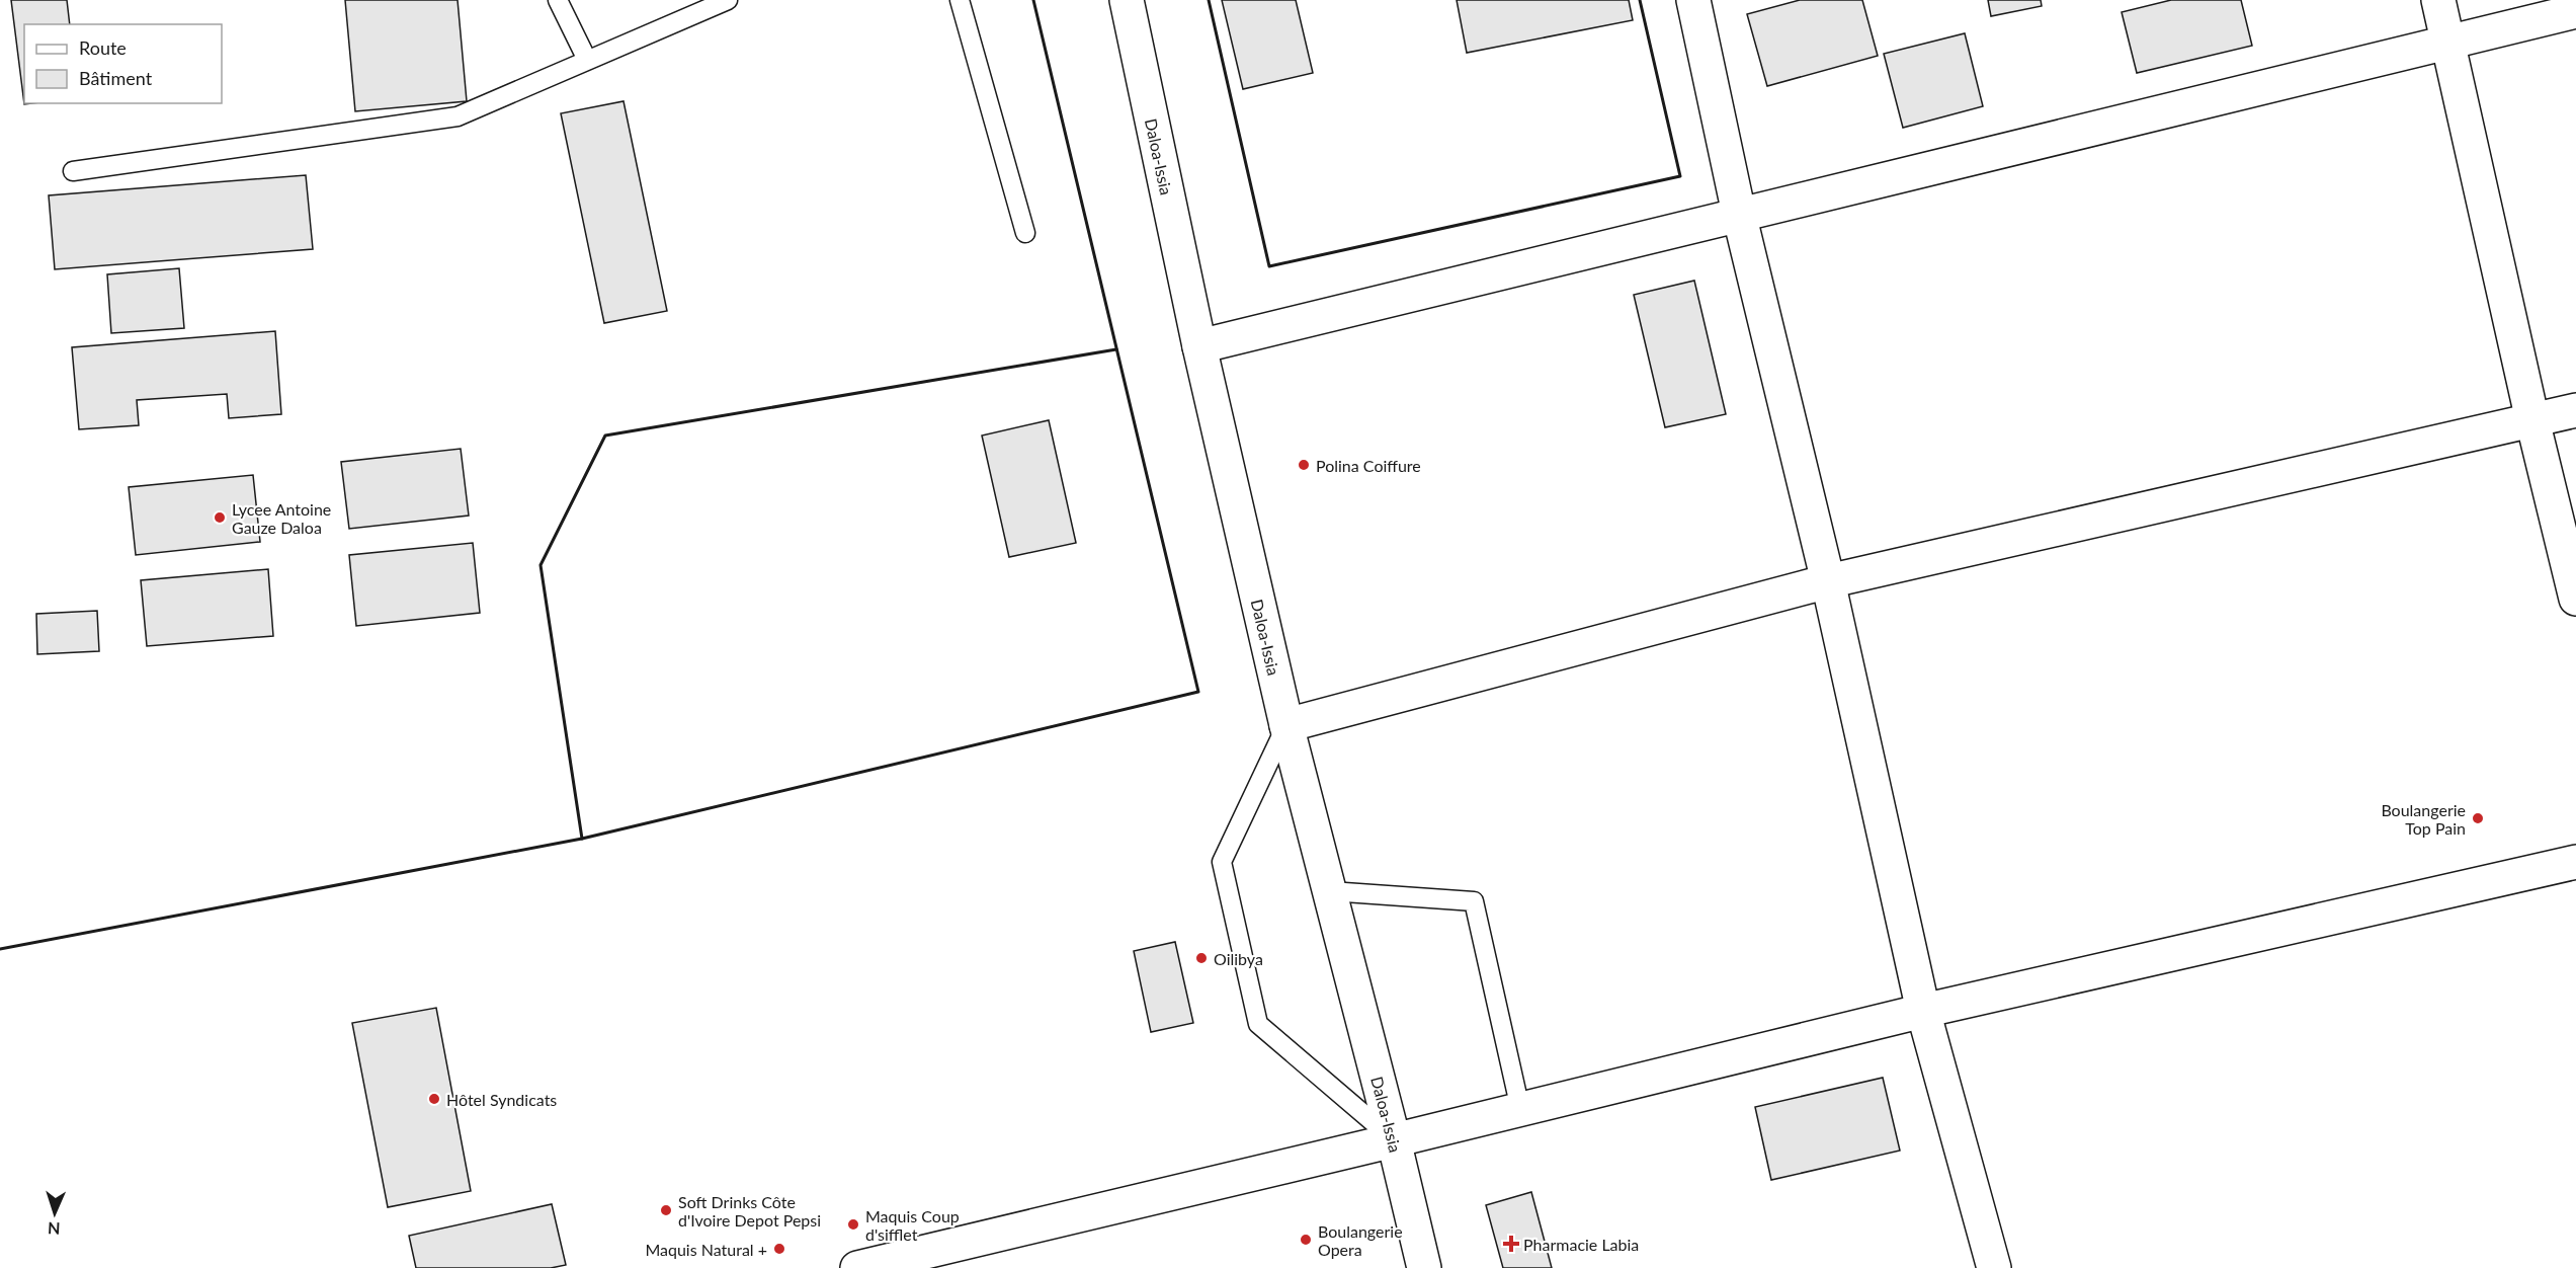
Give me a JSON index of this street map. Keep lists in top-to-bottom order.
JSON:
{
  "streets": {
    "street": ["Daloa-Issia"]
  },
  "places": {
    "other": [
      "Polina Coiffure",
      "Lycee Antoine Gauze Daloa",
      "Boulangerie Top Pain",
      "Oilibya",
      "Hôtel Syndicats",
      "Soft Drinks Côte d'Ivoire Depot Pepsi",
      "Maquis Coup d'sifflet",
      "Boulangerie Opera",
      "Maquis Natural +"
    ],
    "health": ["Pharmacie Labia"]
  },
  "legend": ["Route", "Bâtiment"],
  "north": "bottom"
}
